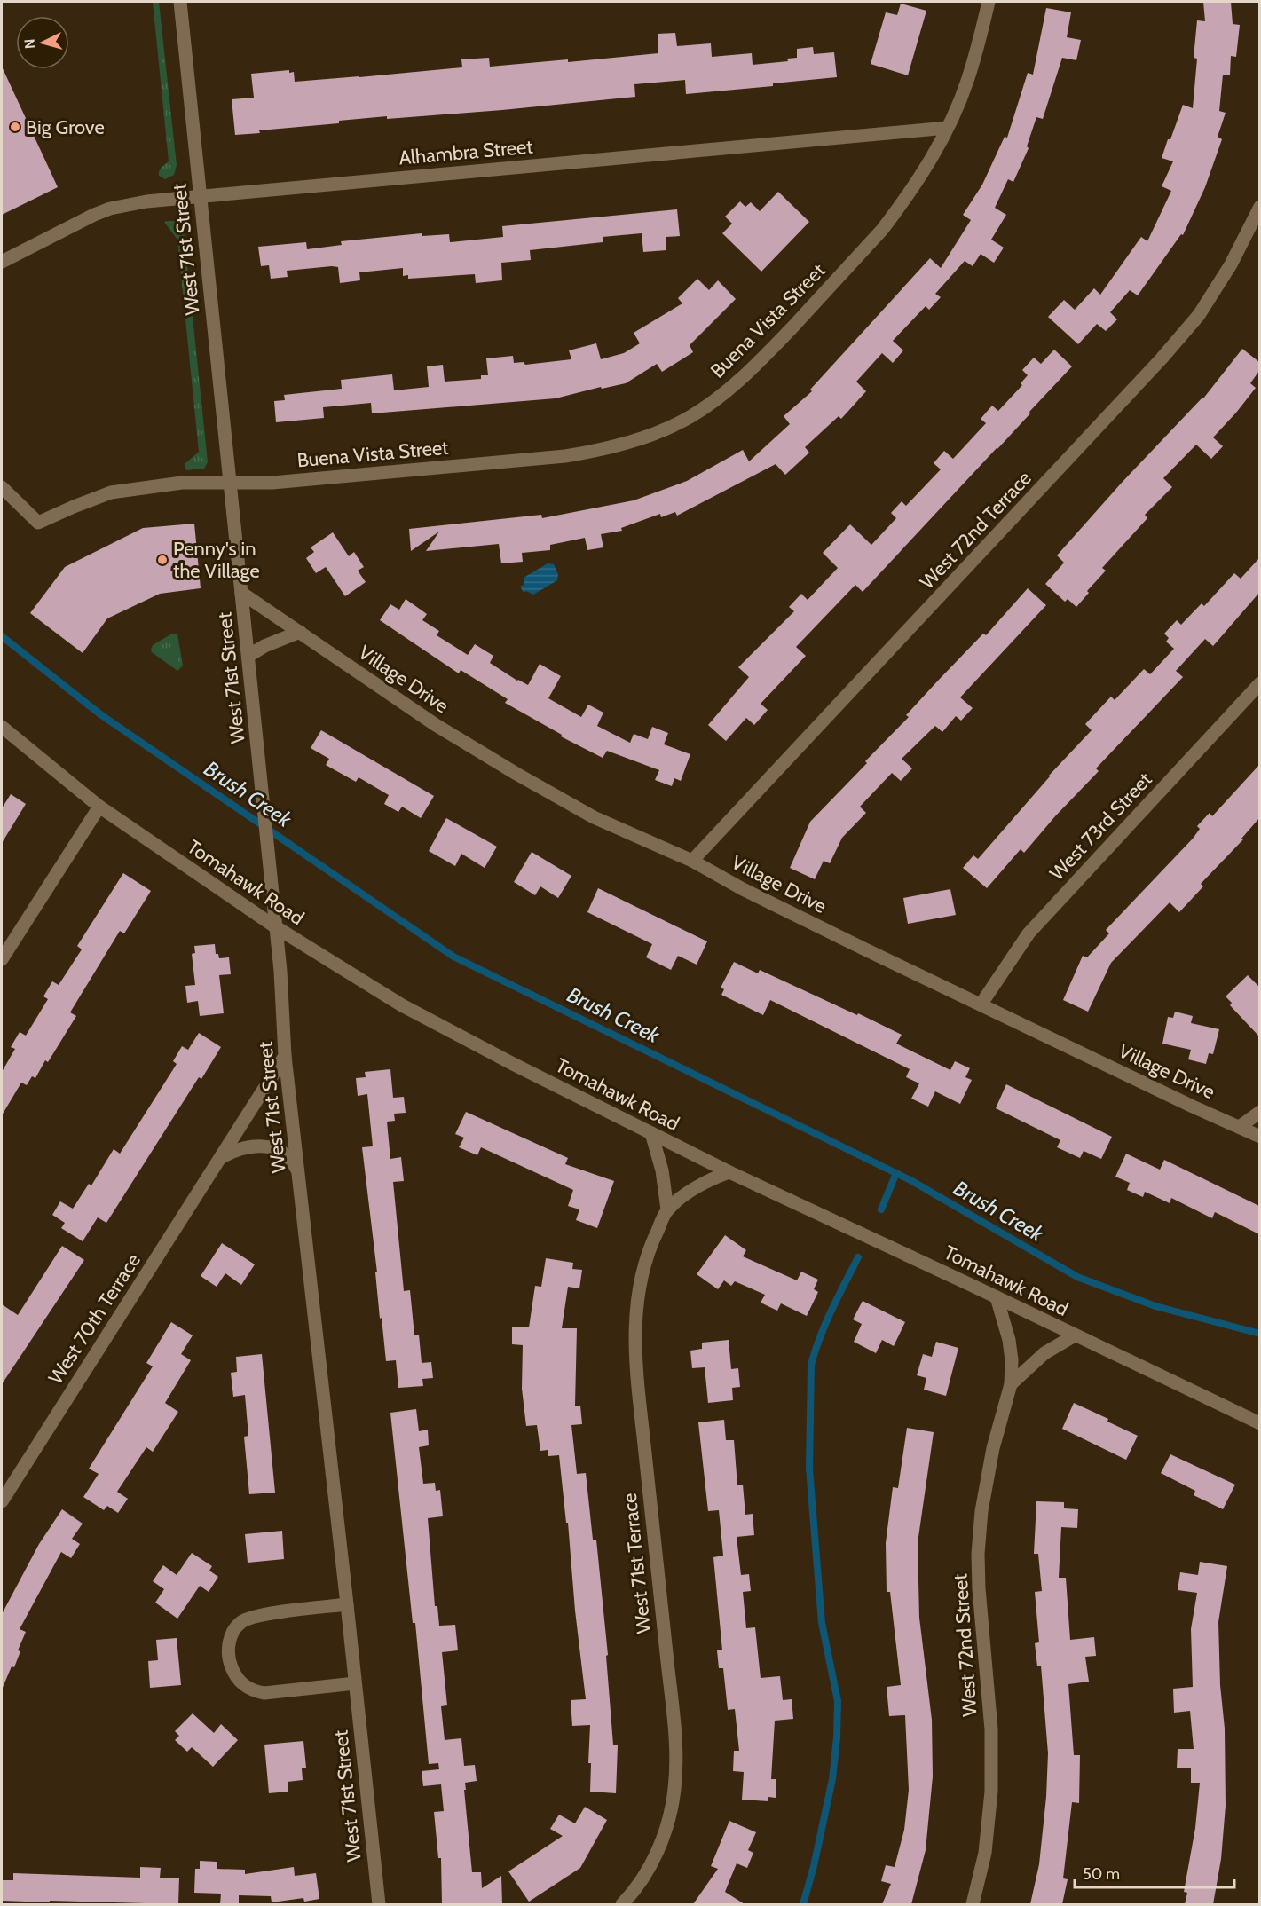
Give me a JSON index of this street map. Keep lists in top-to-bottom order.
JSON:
{
  "streets": {
    "street": [
      "Alhambra Street",
      "West 71st Street",
      "Buena Vista Street",
      "West 72nd Terrace",
      "Village Drive",
      "West 73rd Street",
      "Tomahawk Road",
      "West 70th Terrace",
      "West 71st Terrace",
      "West 72nd Street"
    ]
  },
  "crossings": [
    ["Alhambra Street", "West 71st Street"],
    ["Alhambra Street", "Buena Vista Street"],
    ["West 71st Street", "Buena Vista Street"],
    ["West 71st Street", "Village Drive"],
    ["West 71st Street", "Tomahawk Road"],
    ["West 71st Street", "West 70th Terrace"],
    ["West 72nd Terrace", "Village Drive"],
    ["Village Drive", "West 73rd Street"],
    ["Tomahawk Road", "West 71st Terrace"],
    ["Tomahawk Road", "West 72nd Street"]
  ],
  "water": ["Brush Creek"],
  "places": ["Big Grove", "Penny's in the Village"],
  "scale_bar": "50 m",
  "north": "left"
}
